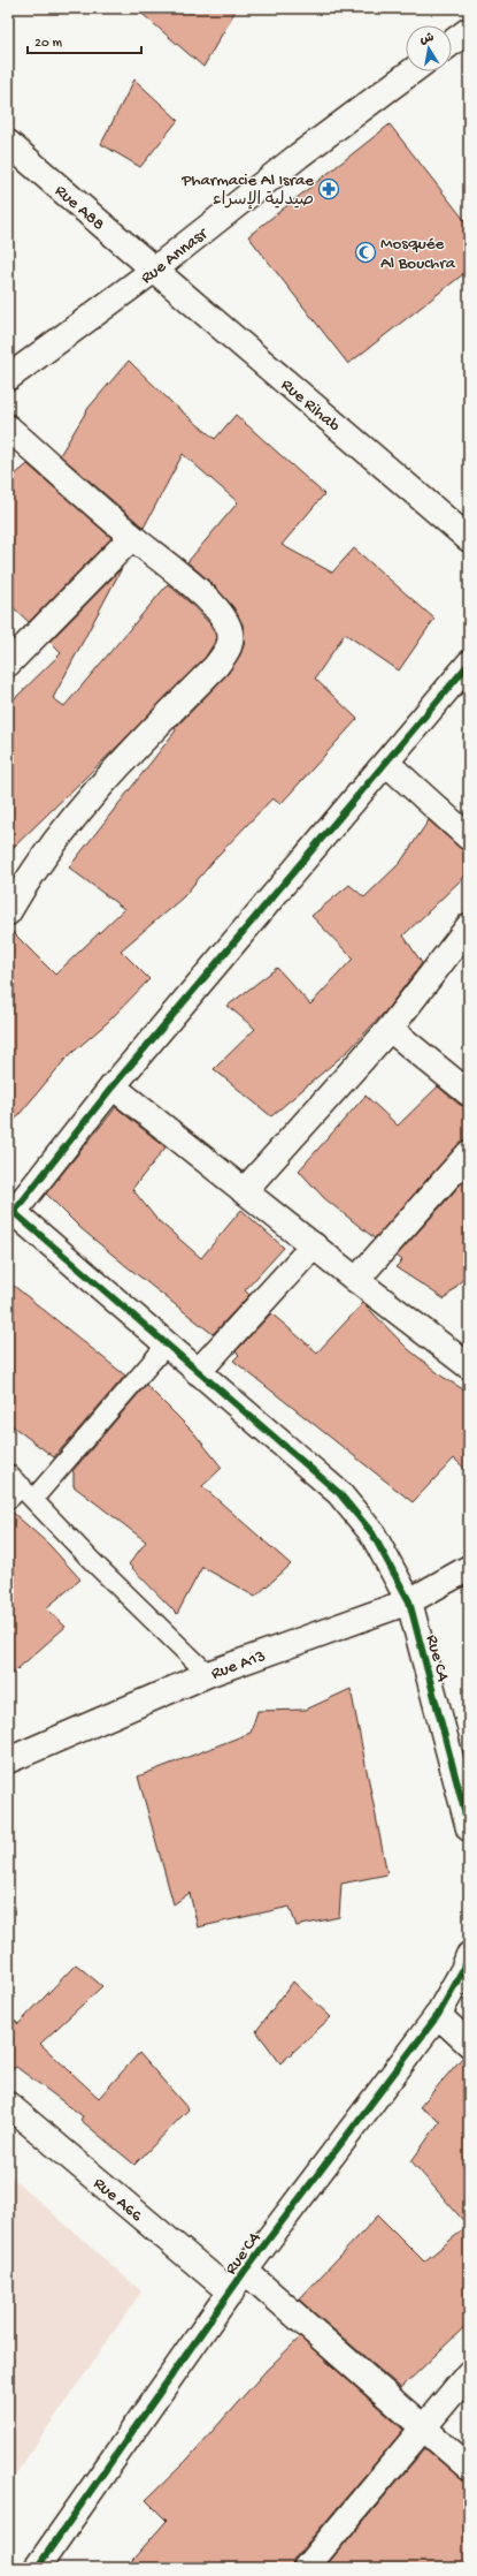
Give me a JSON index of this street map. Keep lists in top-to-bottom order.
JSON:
{
  "streets": {
    "street": [
      "Rue A88",
      "Rue Annasr",
      "Rue Rihab",
      "Rue C4",
      "Rue A13",
      "Rue A66"
    ]
  },
  "crossings": [
    ["Rue A88", "Rue Annasr"],
    ["Rue A88", "Rue Rihab"],
    ["Rue Annasr", "Rue Rihab"],
    ["Rue C4", "Rue A13"],
    ["Rue C4", "Rue A66"]
  ],
  "places": {
    "pharmacy": ["Pharmacie Al Israe صيدلية الإسراء"],
    "mosque": ["Mosquée Al Bouchra"]
  },
  "scale_bar": "20 m",
  "north": "top"
}
